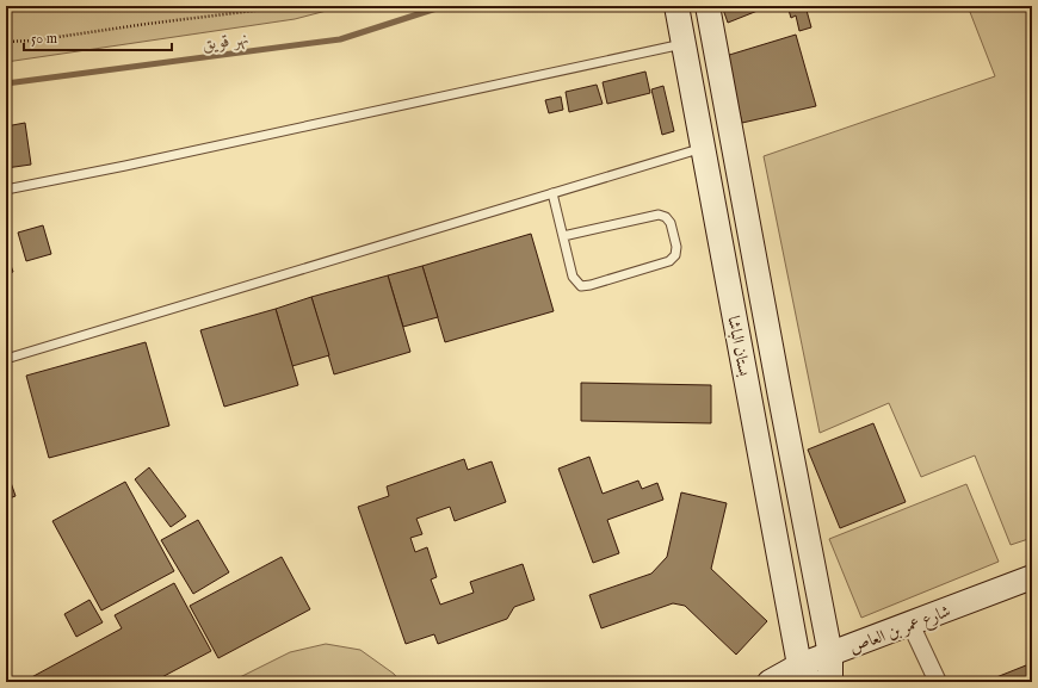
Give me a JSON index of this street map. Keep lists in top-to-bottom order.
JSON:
{
  "streets": {
    "street": ["بستان الباشا", "شارع عمر بن العاص"]
  },
  "crossings": [
    ["بستان الباشا", "شارع عمر بن العاص"]
  ],
  "water": ["نهر قويق"],
  "scale_bar": "50 m"
}
